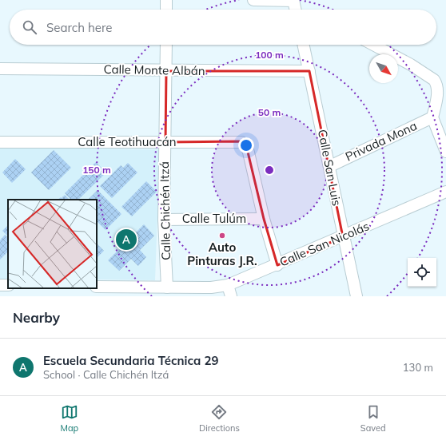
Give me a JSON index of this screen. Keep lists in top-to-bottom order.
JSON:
{
  "streets": {
    "street": [
      "Calle Monte Albán",
      "Privada Mona",
      "Calle Teotihuacán",
      "Calle San Luis",
      "Calle Chichén Itzá",
      "Calle Tulúm",
      "Calle San Nicolás"
    ]
  },
  "crossings": [
    ["Calle Monte Albán", "Calle San Luis"],
    ["Calle Monte Albán", "Calle Chichén Itzá"],
    ["Privada Mona", "Calle San Luis"],
    ["Calle Teotihuacán", "Calle Chichén Itzá"],
    ["Calle Teotihuacán", "Calle Tulúm"],
    ["Calle San Luis", "Calle San Nicolás"],
    ["Calle Chichén Itzá", "Calle Tulúm"],
    ["Calle Chichén Itzá", "Calle San Nicolás"]
  ],
  "places": ["Auto Pinturas J.R."],
  "north": "bottom right",
  "page": {
    "search": "Search here",
    "pins": "A",
    "heading": "Nearby",
    "list": [
      {
        "mark": "A",
        "name": "Escuela Secundaria Técnica 29",
        "note": "School · Calle Chichén Itzá",
        "value": "130 m"
      }
    ],
    "nav": ["Map", "Directions", "Saved"]
  },
  "rings": ["100 m", "50 m", "150 m"]
}
